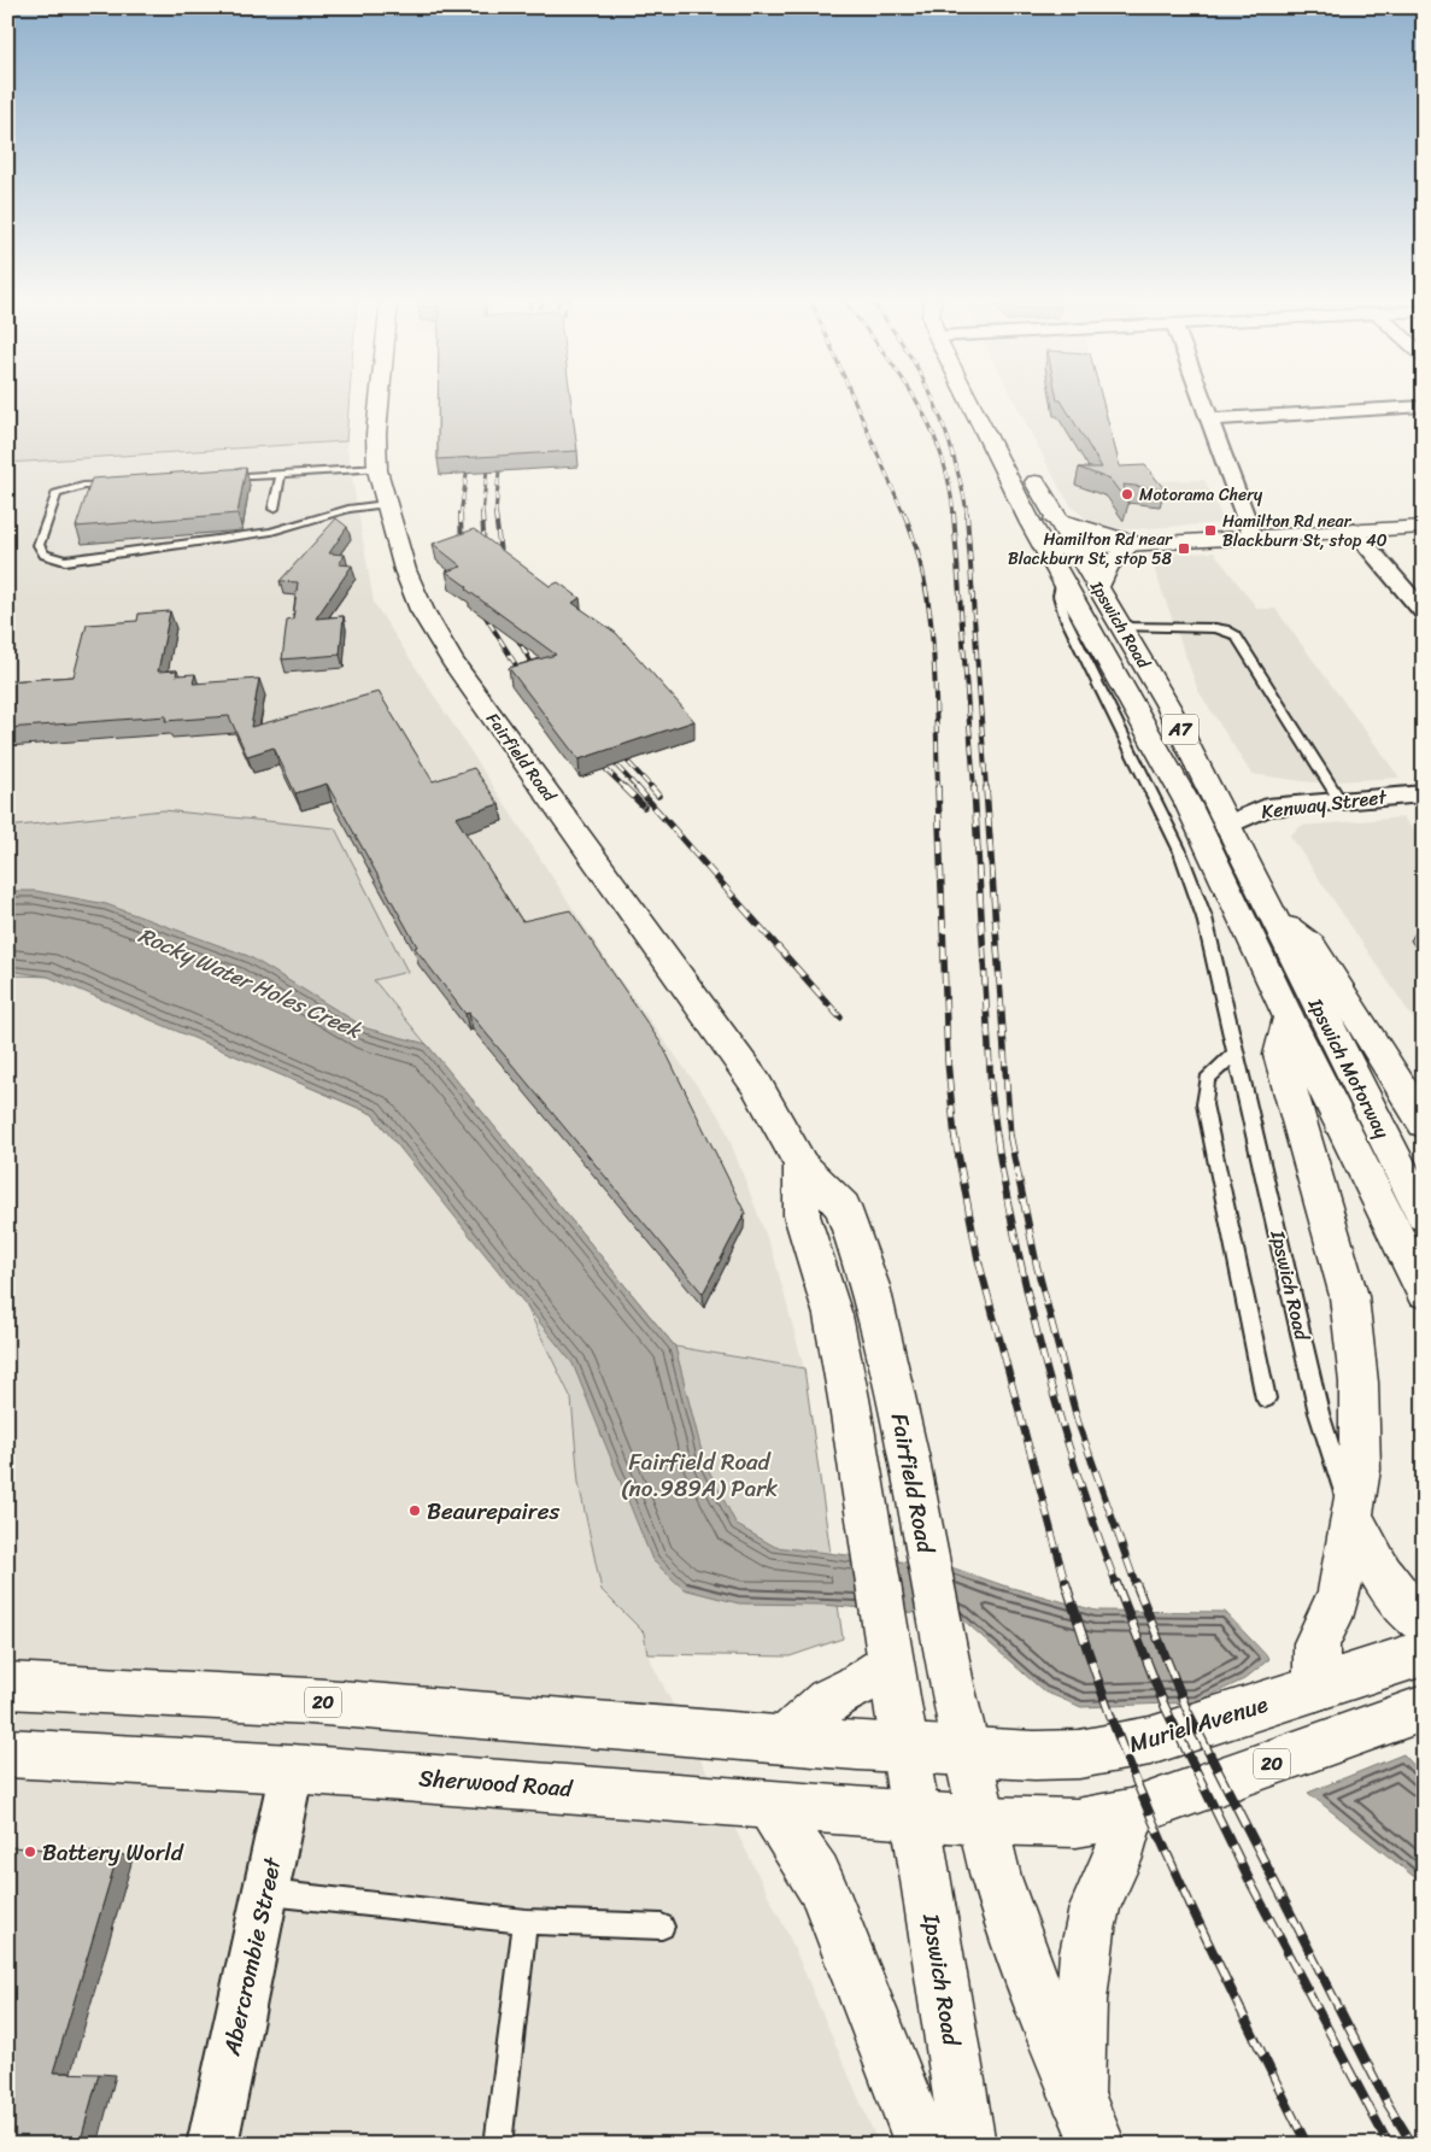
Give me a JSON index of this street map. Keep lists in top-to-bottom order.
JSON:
{
  "streets": {
    "main road": [
      "Ipswich Road",
      "A7",
      "Fairfield Road",
      "Ipswich Motorway",
      "20",
      "Muriel Avenue",
      "Sherwood Road"
    ],
    "street": ["Kenway Street", "Abercrombie Street"]
  },
  "crossings": [
    ["Ipswich Road", "Kenway Street"],
    ["Ipswich Road", "Ipswich Motorway"],
    ["Ipswich Road", "Sherwood Road"],
    ["Fairfield Road", "20"],
    ["Fairfield Road", "Muriel Avenue"],
    ["Fairfield Road", "Sherwood Road"],
    ["20", "Muriel Avenue"],
    ["20", "Sherwood Road"],
    ["Sherwood Road", "Abercrombie Street"]
  ],
  "water": ["Rocky Water Holes Creek"],
  "parks": ["Fairfield Road (no.989A) Park"],
  "places": {
    "other": ["Motorama Chery", "Beaurepaires", "Battery World"],
    "transit": ["Hamilton Rd near Blackburn St, stop 40", "Hamilton Rd near Blackburn St, stop 58"]
  }
}
